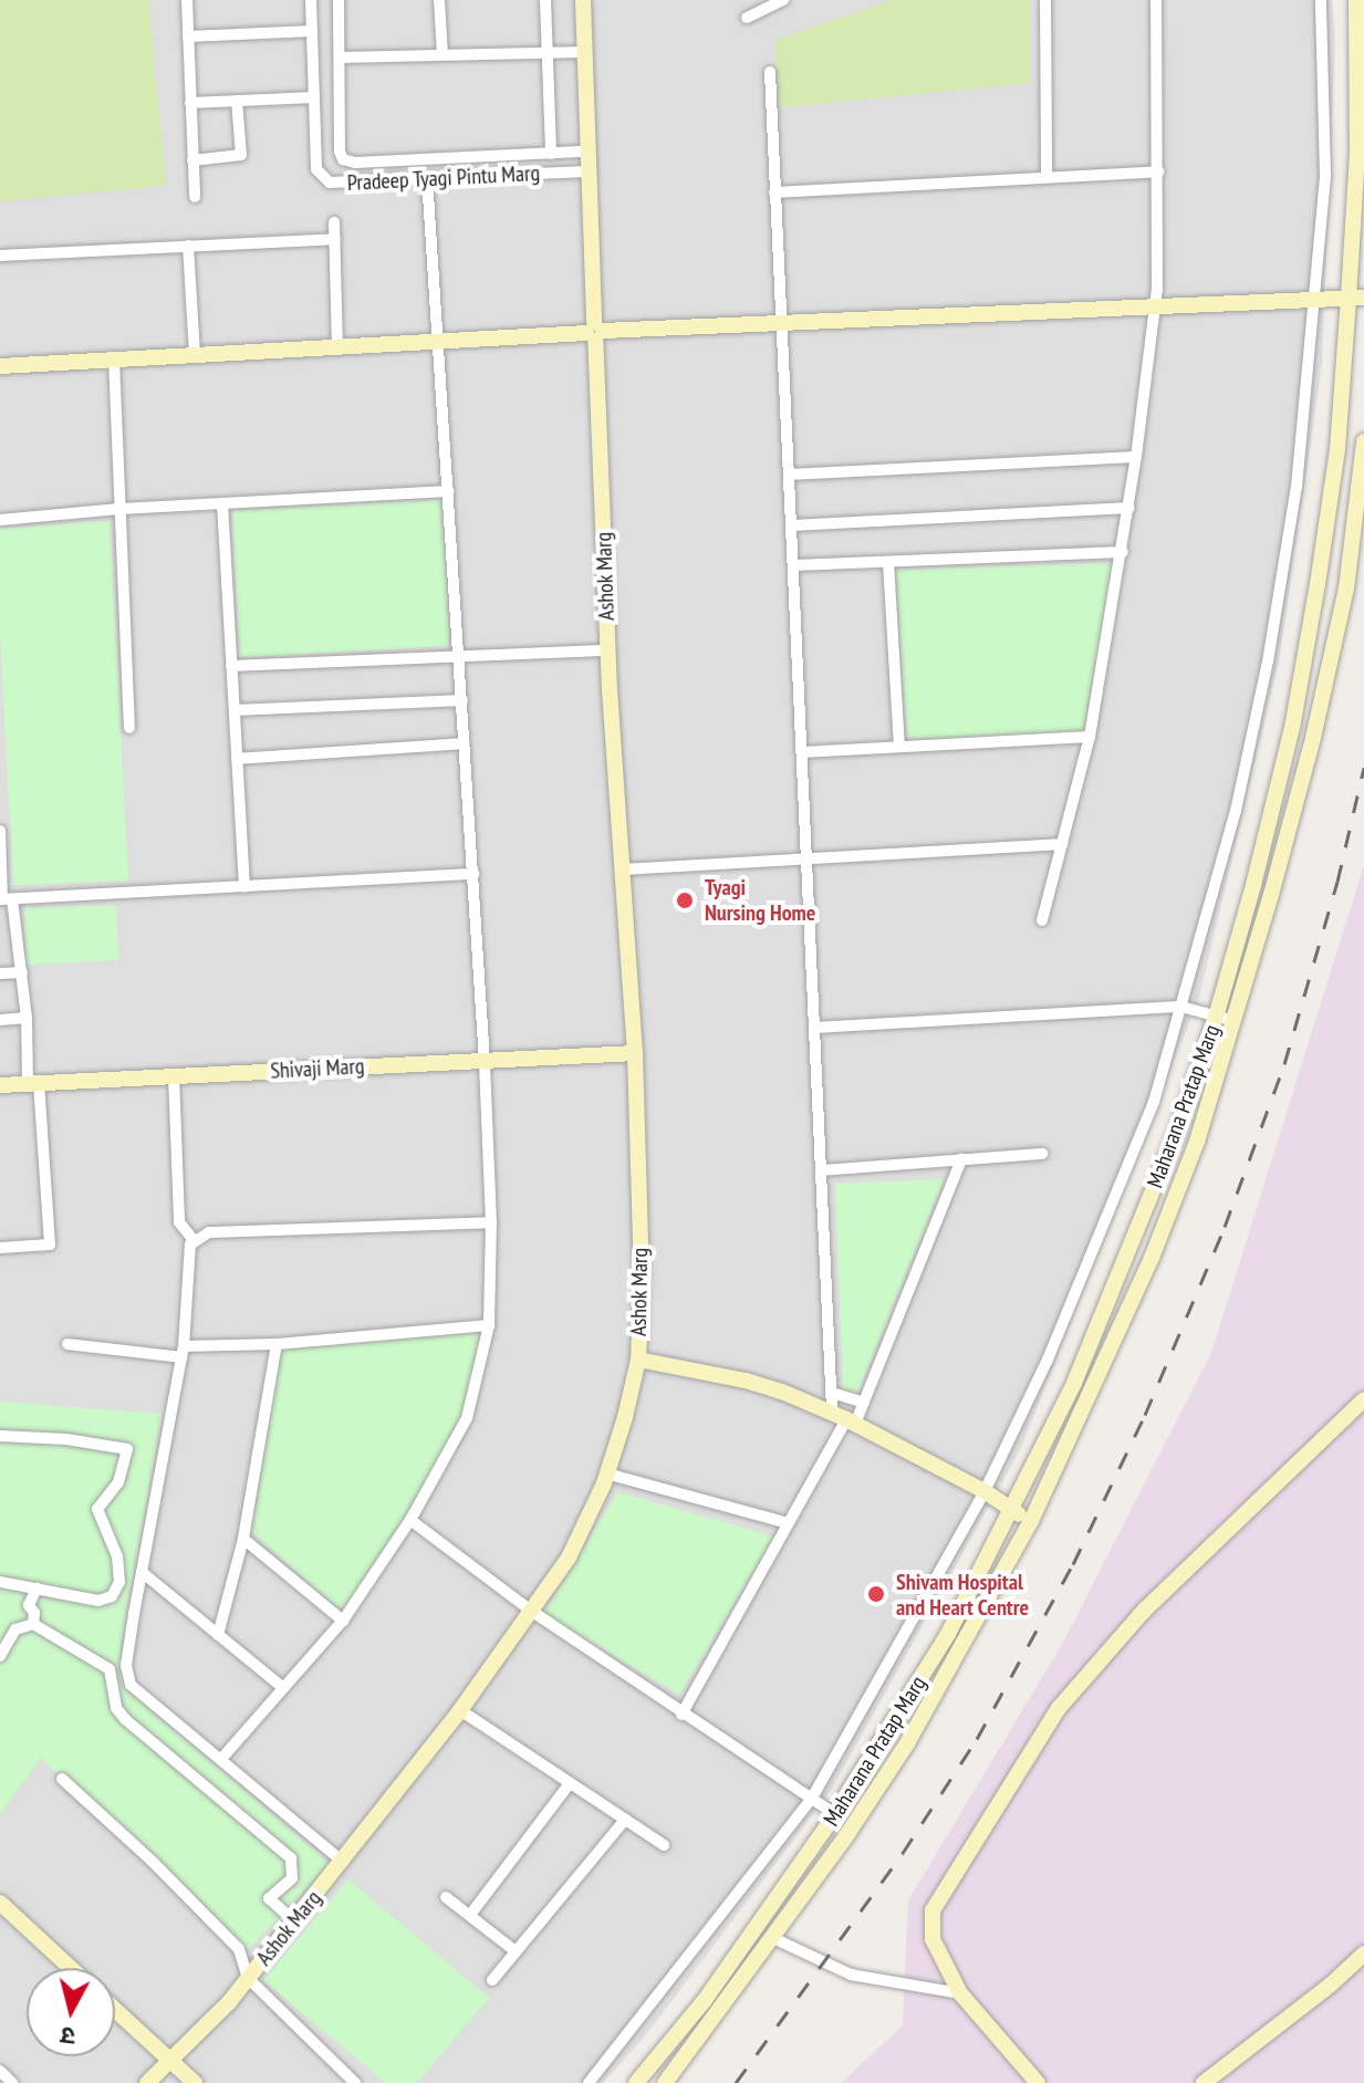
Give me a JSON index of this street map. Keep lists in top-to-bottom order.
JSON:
{
  "streets": {
    "street": [
      "Pradeep Tyagi Pintu Marg",
      "Ashok Marg",
      "Shivaji Marg",
      "Maharana Pratap Marg"
    ]
  },
  "crossings": [
    ["Pradeep Tyagi Pintu Marg", "Ashok Marg"],
    ["Ashok Marg", "Shivaji Marg"]
  ],
  "places": ["Tyagi Nursing Home", "Shivam Hospital and Heart Centre"],
  "north": "bottom"
}
